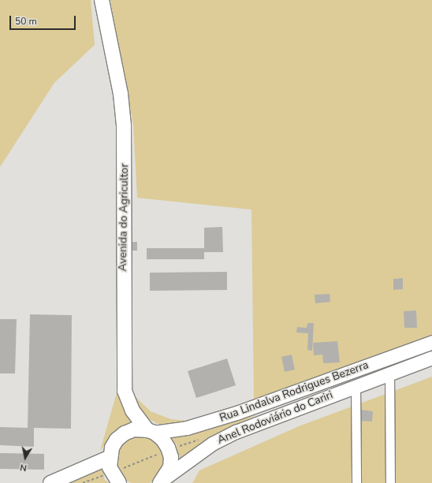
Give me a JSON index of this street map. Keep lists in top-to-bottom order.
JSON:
{
  "streets": {
    "highway": ["Avenida do Agricultor", "Anel Rodoviário do Cariri"],
    "main road": ["Rua Lindalva Rodrigues Bezerra"]
  },
  "crossings": [
    ["Avenida do Agricultor", "Rua Lindalva Rodrigues Bezerra"],
    ["Avenida do Agricultor", "Anel Rodoviário do Cariri"],
    ["Rua Lindalva Rodrigues Bezerra", "Anel Rodoviário do Cariri"]
  ],
  "scale_bar": "50 m",
  "north": "bottom"
}
